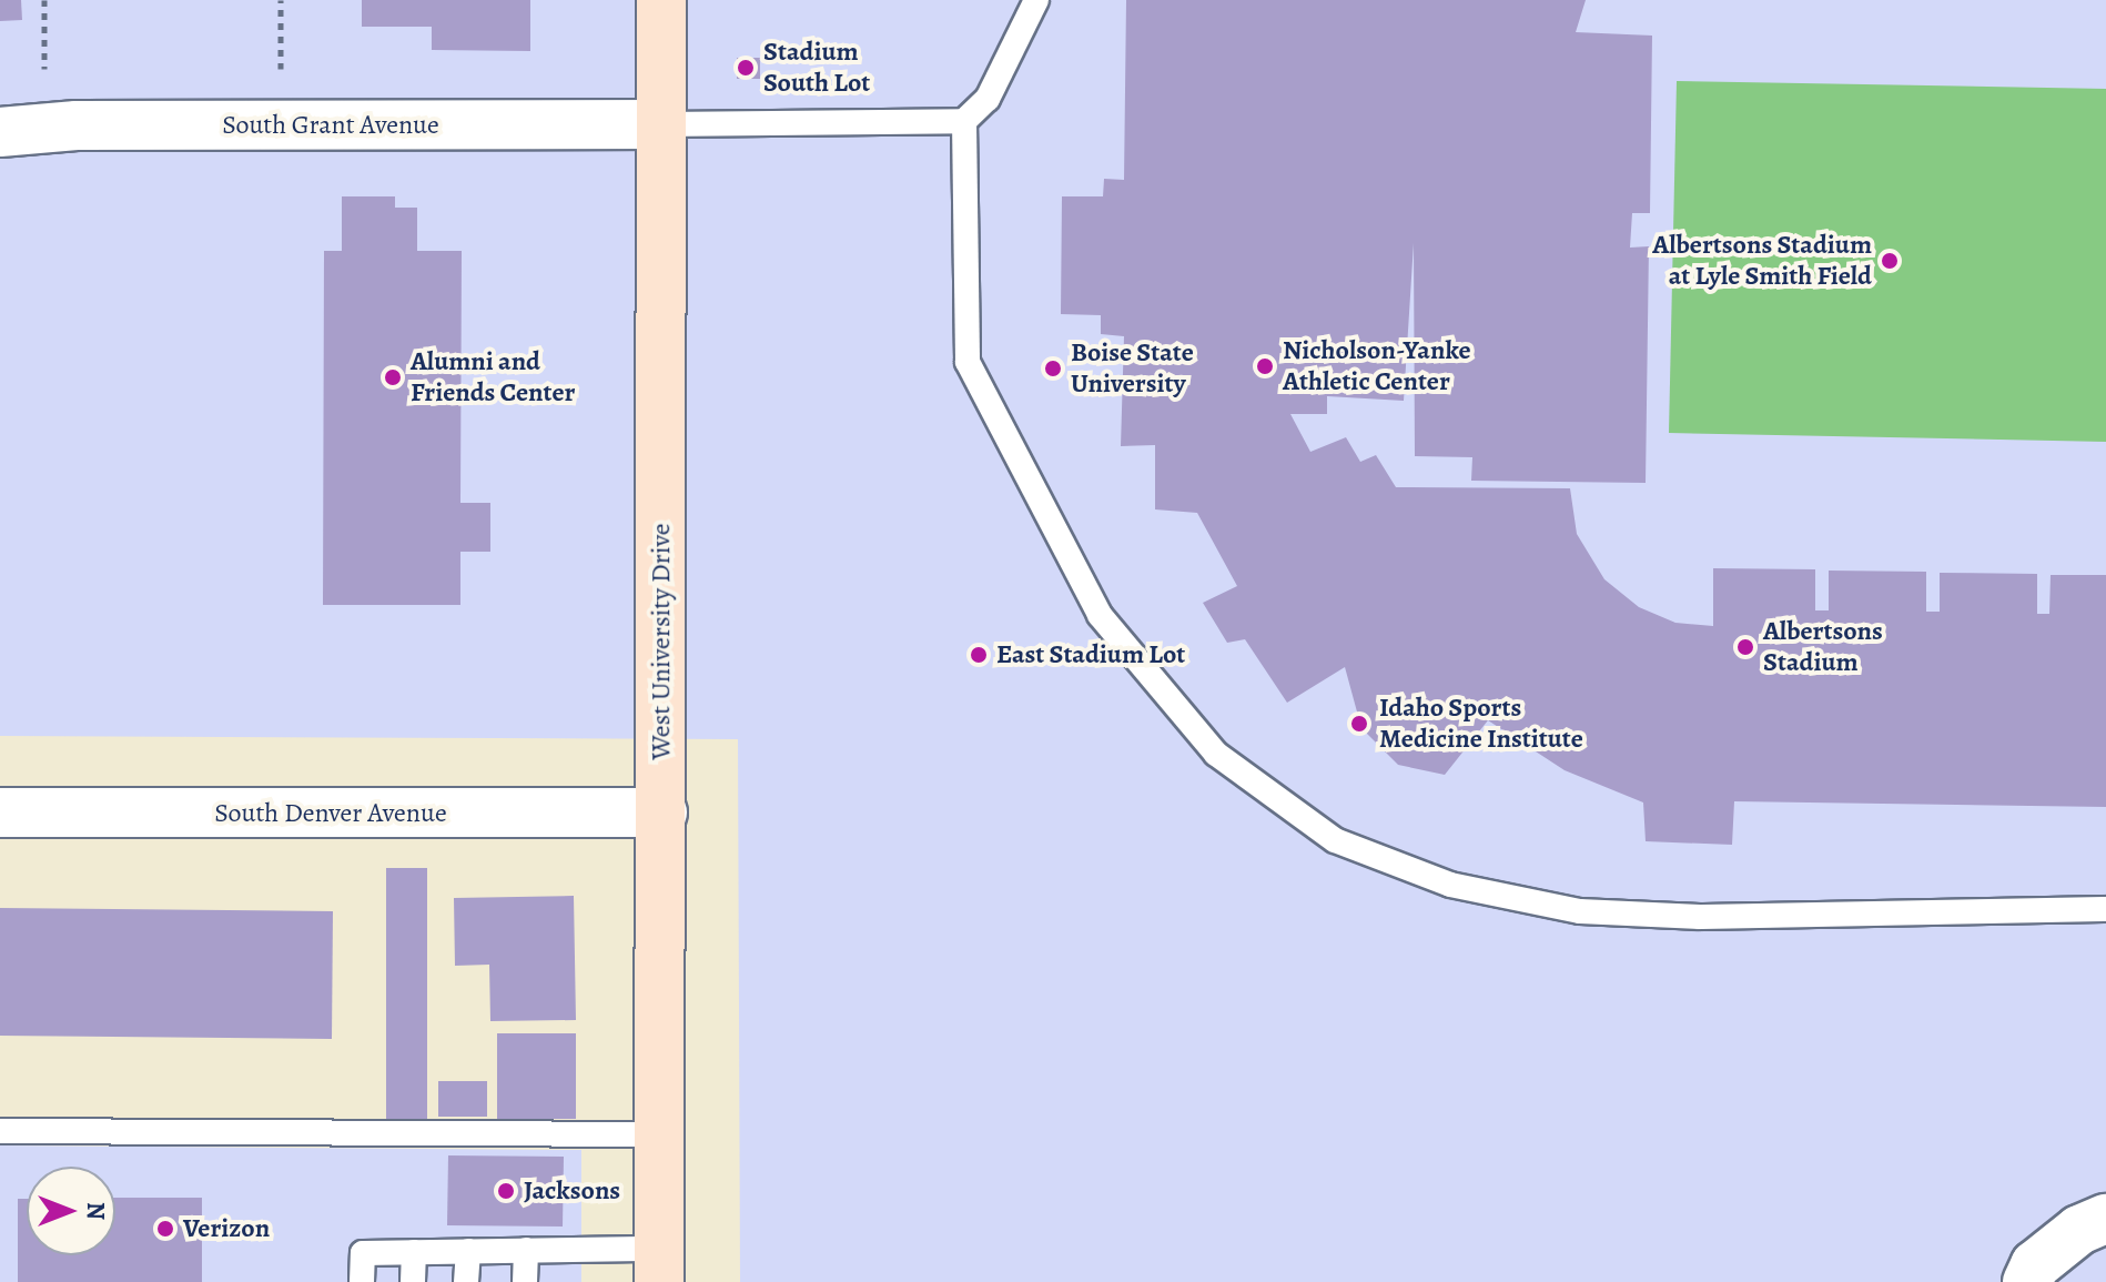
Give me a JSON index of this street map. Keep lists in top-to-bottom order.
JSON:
{
  "streets": {
    "street": ["South Grant Avenue", "West University Drive", "South Denver Avenue"]
  },
  "crossings": [
    ["South Grant Avenue", "West University Drive"],
    ["West University Drive", "South Denver Avenue"]
  ],
  "places": [
    "Stadium South Lot",
    "Albertsons Stadium at Lyle Smith Field",
    "Nicholson-Yanke Athletic Center",
    "Boise State University",
    "Alumni and Friends Center",
    "Albertsons Stadium",
    "East Stadium Lot",
    "Idaho Sports Medicine Institute",
    "Jacksons",
    "Verizon"
  ],
  "north": "right"
}
